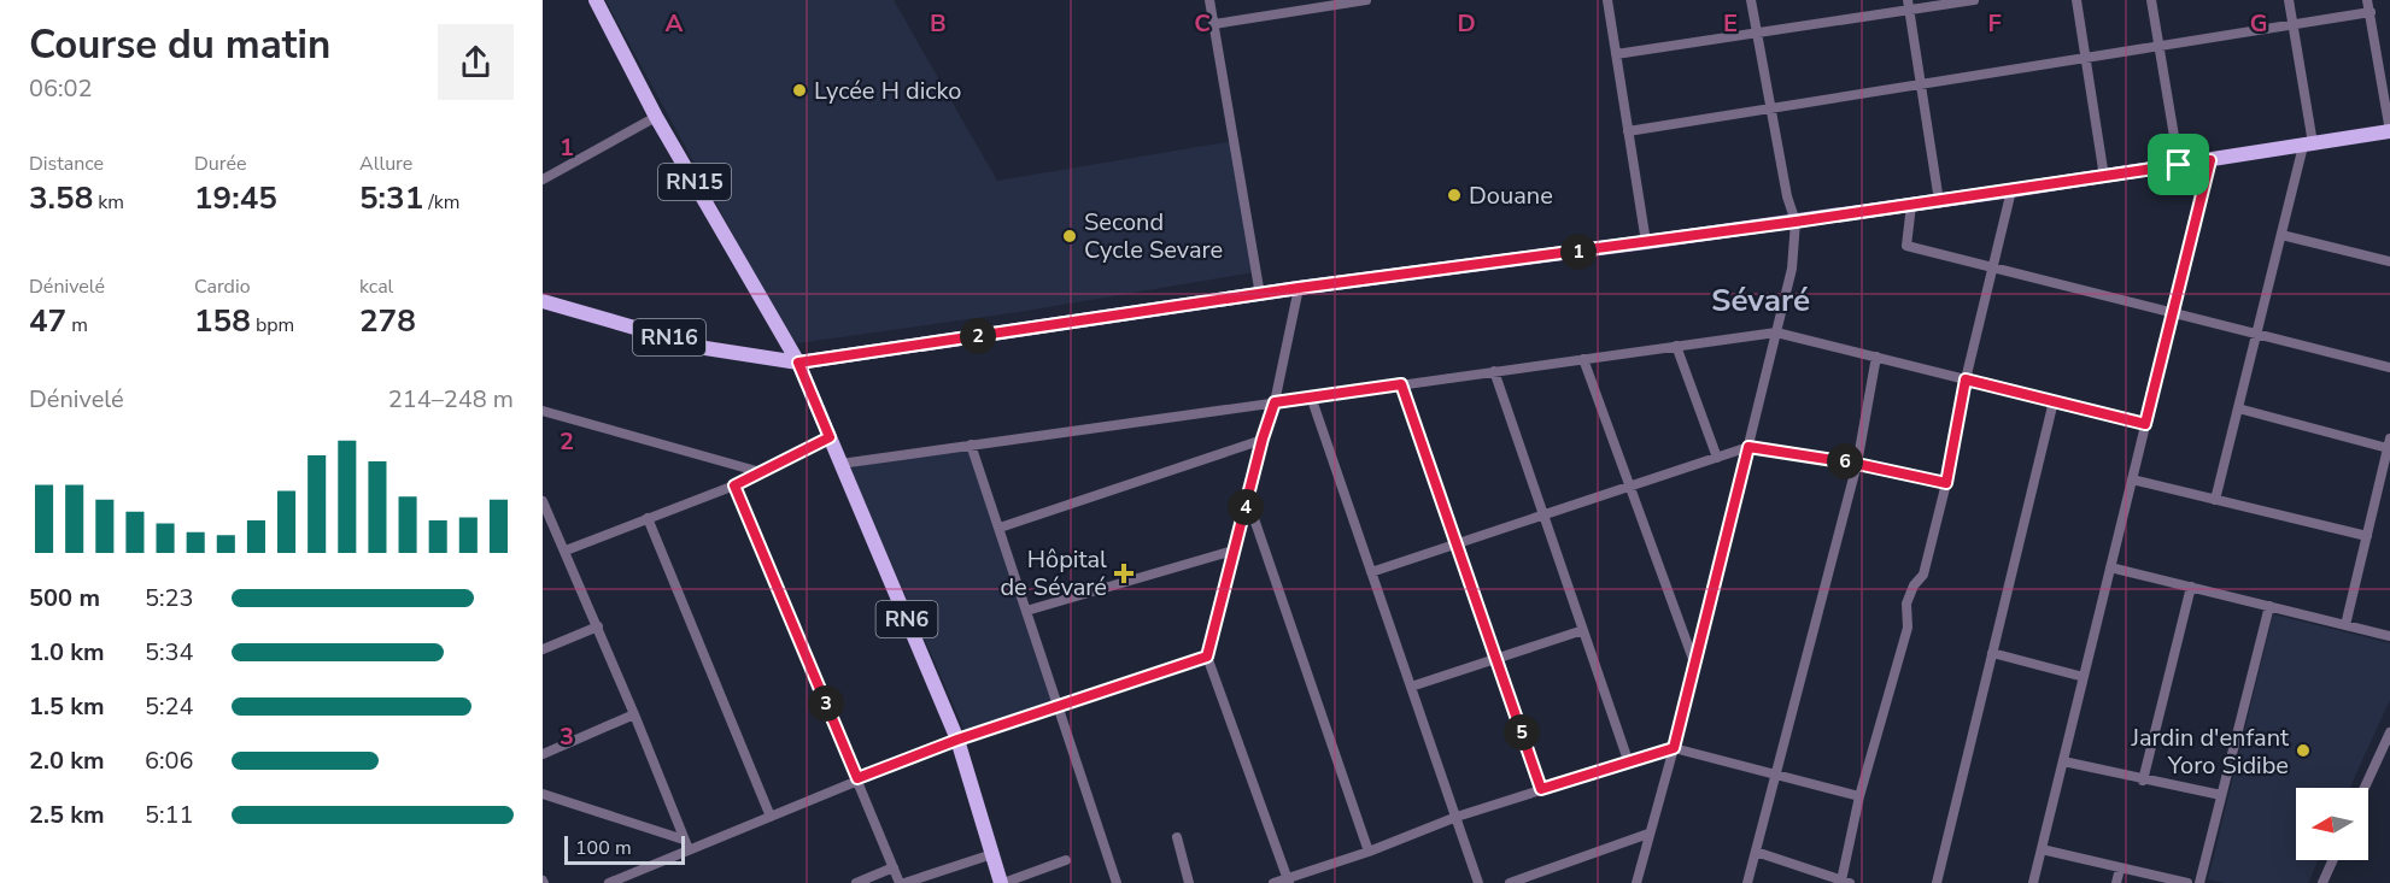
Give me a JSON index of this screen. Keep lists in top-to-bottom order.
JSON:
{
  "streets": {
    "main road": ["RN15", "RN16", "RN6"]
  },
  "crossings": [
    ["RN15", "RN16"],
    ["RN15", "RN6"],
    ["RN16", "RN6"]
  ],
  "districts": ["Sévaré"],
  "places": {
    "other": [
      "Lycée H dicko",
      "Douane",
      "Second Cycle Sevare",
      "Jardin d'enfant Yoro Sidibe"
    ],
    "health": ["Hôpital de Sévaré"]
  },
  "scale_bar": "100 m",
  "north": "left",
  "page": {
    "heading": ["Course du matin", "06:02"],
    "stats": [
      ["Distance", "3.58 km"],
      ["Durée", "19:45"],
      ["Allure", "5:31 /km"],
      ["Dénivelé", "47 m"],
      ["Cardio", "158 bpm"],
      ["kcal", "278"]
    ],
    "pins": [
      "1",
      "2",
      "6",
      "4",
      "3",
      "5"
    ],
    "chart": ["Dénivelé", "214–248 m"],
    "list": [
      {
        "name": "500 m",
        "note": "5:23"
      },
      {
        "name": "1.0 km",
        "note": "5:34"
      },
      {
        "name": "1.5 km",
        "note": "5:24"
      },
      {
        "name": "2.0 km",
        "note": "6:06"
      },
      {
        "name": "2.5 km",
        "note": "5:11"
      }
    ],
    "scale": "100 m"
  },
  "grid": {
    "columns": [
      "A",
      "B",
      "C",
      "D",
      "E",
      "F",
      "G"
    ],
    "rows": ["1", "2", "3"]
  }
}
